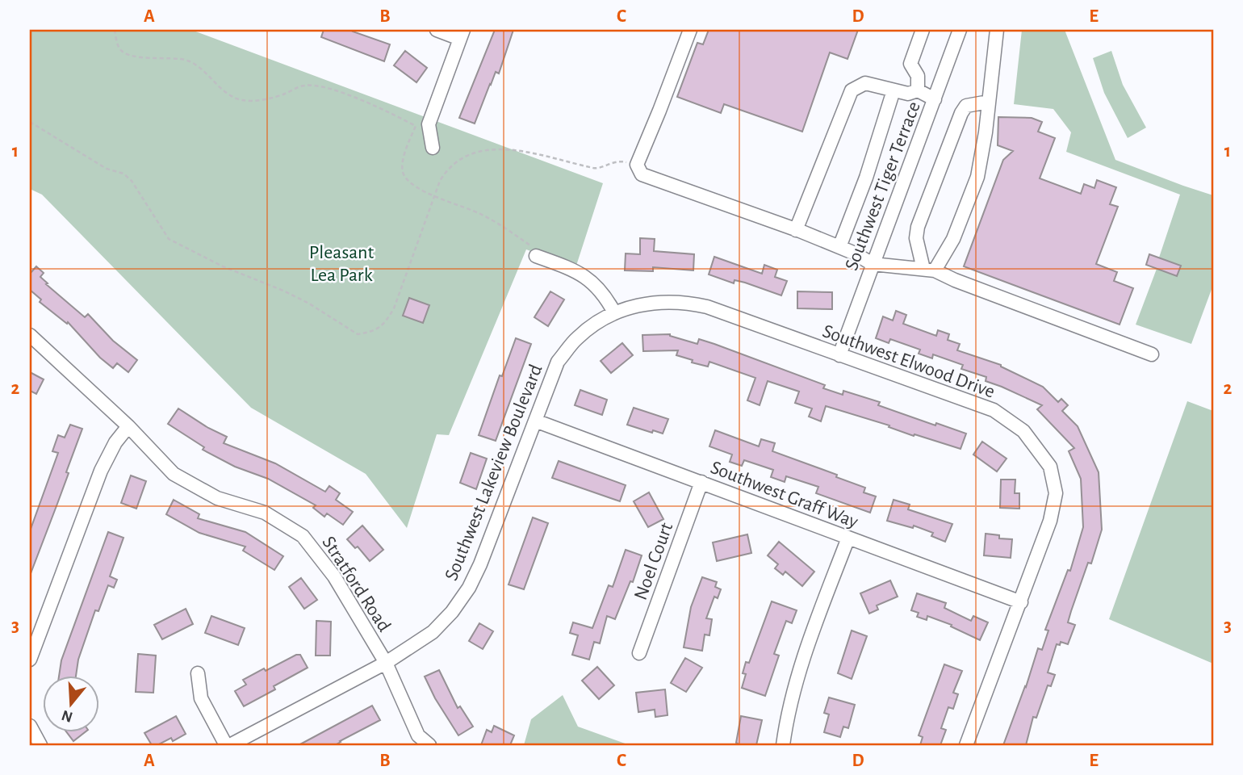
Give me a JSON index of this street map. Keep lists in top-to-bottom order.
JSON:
{
  "streets": {
    "street": [
      "Southwest Tiger Terrace",
      "Southwest Elwood Drive",
      "Southwest Lakeview Boulevard",
      "Southwest Graff Way",
      "Noel Court",
      "Stratford Road"
    ]
  },
  "crossings": [
    ["Southwest Tiger Terrace", "Southwest Elwood Drive"],
    ["Southwest Elwood Drive", "Southwest Lakeview Boulevard"],
    ["Southwest Elwood Drive", "Southwest Graff Way"],
    ["Southwest Lakeview Boulevard", "Southwest Graff Way"],
    ["Southwest Lakeview Boulevard", "Stratford Road"],
    ["Southwest Graff Way", "Noel Court"]
  ],
  "parks": ["Pleasant Lea Park"],
  "north": "bottom",
  "grid": {
    "columns": [
      "A",
      "B",
      "C",
      "D",
      "E"
    ],
    "rows": ["1", "2", "3"]
  }
}
